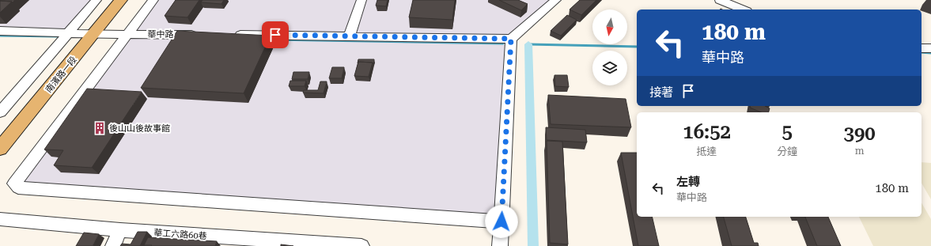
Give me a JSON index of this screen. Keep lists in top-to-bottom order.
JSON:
{
  "streets": {
    "main road": ["南濱路一段"],
    "street": ["華中路", "華工六路60巷"]
  },
  "crossings": [
    ["華中路", "南濱路一段"]
  ],
  "places": {
    "building": ["後山山後故事館"]
  },
  "north": "bottom",
  "page": {
    "turn": ["180 m", "華中路"],
    "then": "接著",
    "eta": [
      "16:52",
      "抵達",
      "5",
      "分鐘",
      "390",
      "m"
    ],
    "list": [
      {
        "name": "左轉",
        "note": "華中路",
        "value": "180 m"
      }
    ]
  }
}
